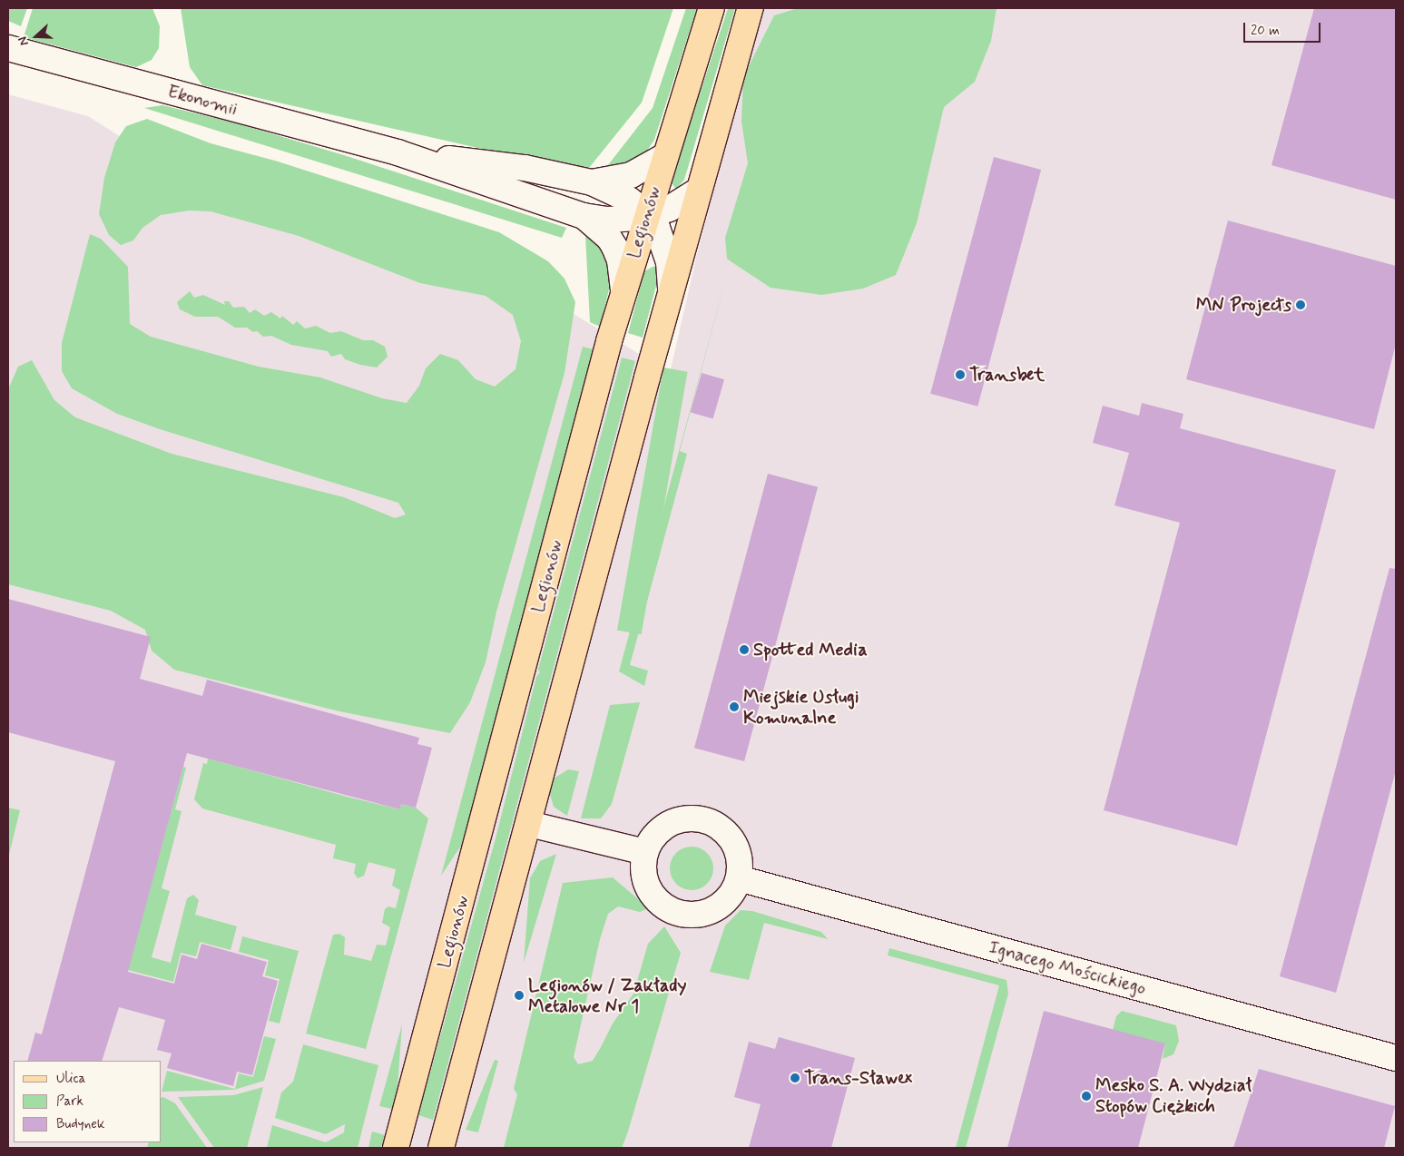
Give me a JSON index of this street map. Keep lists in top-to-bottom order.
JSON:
{
  "streets": {
    "main road": ["Legionów"],
    "street": ["Ekonomii", "Ignacego Mościckiego"]
  },
  "crossings": [
    ["Ekonomii", "Legionów"]
  ],
  "places": [
    "MN Projects",
    "Transbet",
    "Spotted Media",
    "Miejskie Usługi Komunalne",
    "Legionów / Zakłady Metalowe Nr 1",
    "Trans-Sławex",
    "Mesko S. A. Wydział Stopów Ciężkich"
  ],
  "legend": ["Ulica", "Park", "Budynek"],
  "scale_bar": "20 m",
  "north": "left"
}
